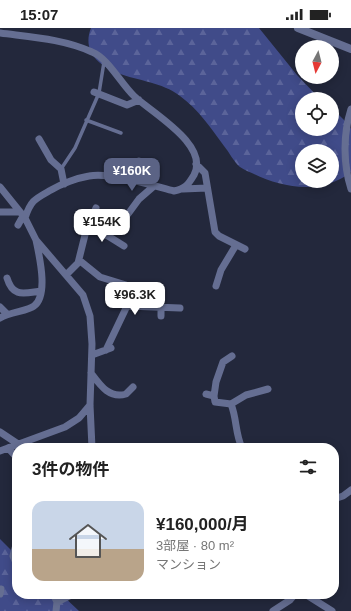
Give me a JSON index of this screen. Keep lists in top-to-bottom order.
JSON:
{
  "north": "bottom",
  "page": {
    "status": "15:07",
    "price": ["¥160K", "¥154K", "¥96.3K"],
    "heading": "3件の物件",
    "list": [
      {
        "name": "¥160,000/月",
        "note": "3部屋 · 80 m² · マンション"
      }
    ]
  }
}
